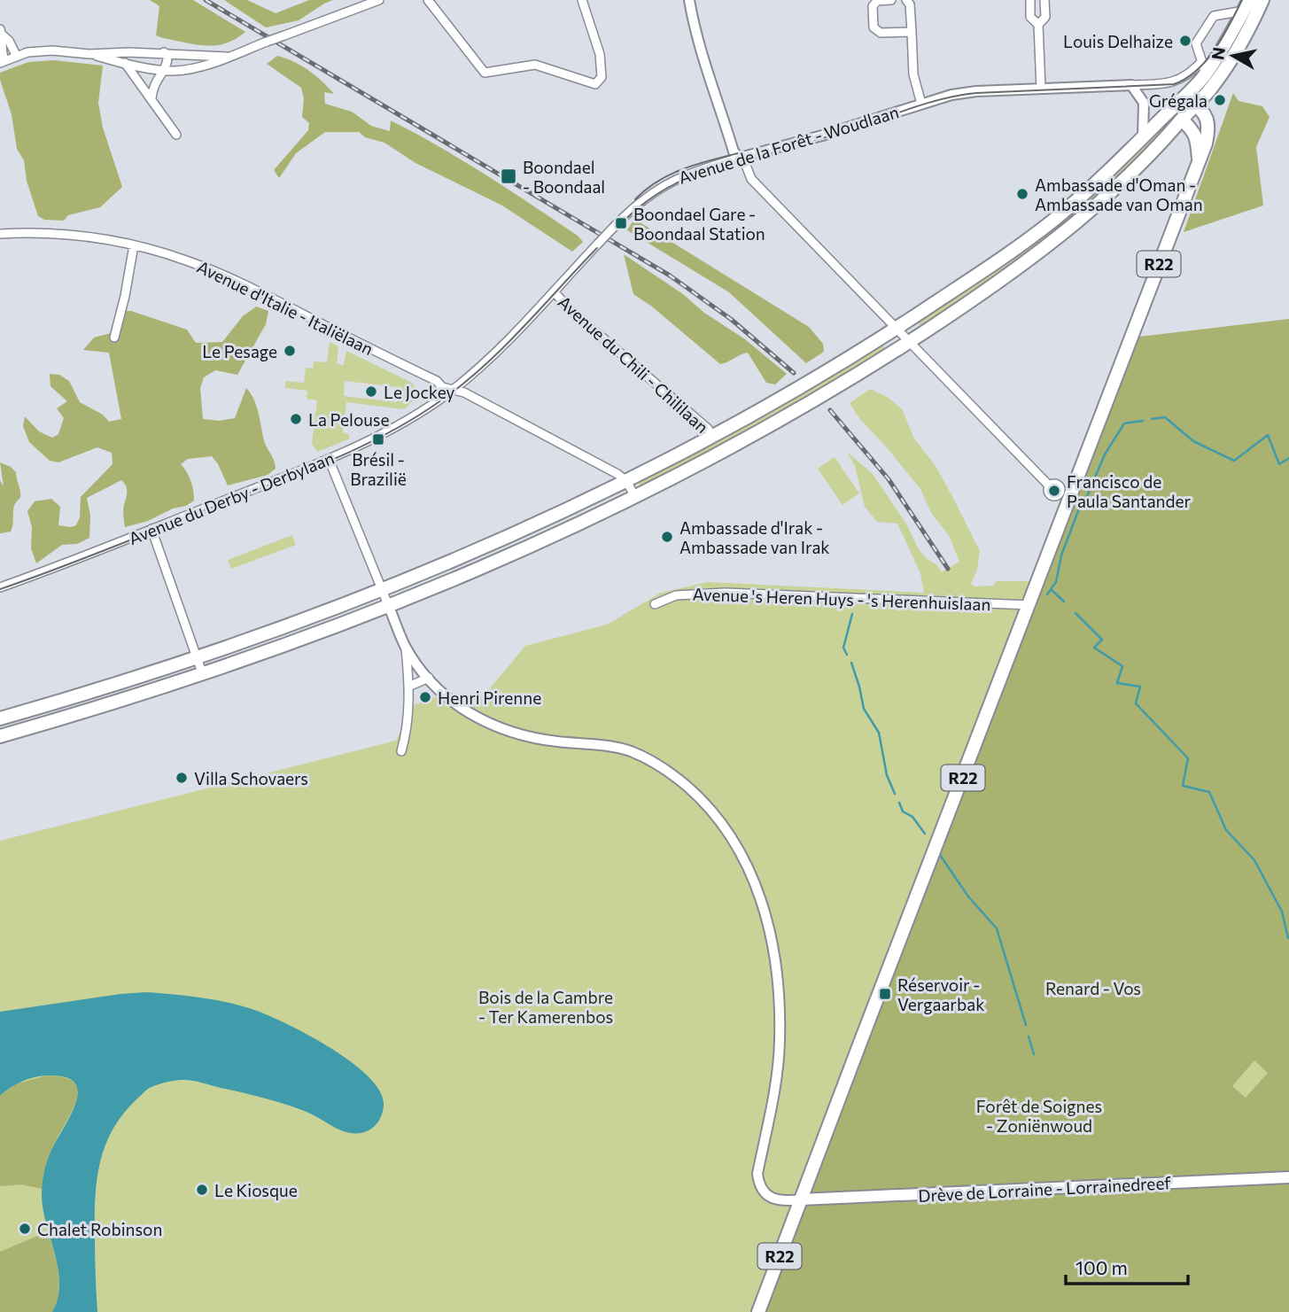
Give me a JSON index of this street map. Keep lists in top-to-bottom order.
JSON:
{
  "streets": {
    "main road": ["R22", "Drève de Lorraine - Lorrainedreef"],
    "street": [
      "Avenue de la Forêt - Woudlaan",
      "Avenue d'Italie - Italiëlaan",
      "Avenue du Chili - Chililaan",
      "Avenue du Derby - Derbylaan",
      "Avenue 's Heren Huys - 's Herenhuislaan"
    ]
  },
  "crossings": [
    ["Avenue de la Forêt - Woudlaan", "Avenue d'Italie - Italiëlaan"],
    ["Avenue de la Forêt - Woudlaan", "Avenue du Chili - Chililaan"],
    ["Avenue de la Forêt - Woudlaan", "Avenue du Derby - Derbylaan"],
    ["R22", "Avenue 's Heren Huys - 's Herenhuislaan"],
    ["R22", "Drève de Lorraine - Lorrainedreef"],
    ["Avenue d'Italie - Italiëlaan", "Avenue du Derby - Derbylaan"]
  ],
  "parks": ["Renard - Vos", "Bois de la Cambre - Ter Kamerenbos", "Forêt de Soignes - Zoniënwoud"],
  "places": {
    "other": [
      "Louis Delhaize",
      "Grégala",
      "Ambassade d'Oman - Ambassade van Oman",
      "Le Pesage",
      "Le Jockey",
      "La Pelouse",
      "Francisco de Paula Santander",
      "Ambassade d'Irak - Ambassade van Irak",
      "Henri Pirenne",
      "Villa Schovaers",
      "Le Kiosque",
      "Chalet Robinson"
    ],
    "transit": [
      "Boondael - Boondaal",
      "Boondael Gare - Boondaal Station",
      "Brésil - Brazilië",
      "Réservoir - Vergaarbak"
    ]
  },
  "scale_bar": "100 m",
  "north": "left"
}
